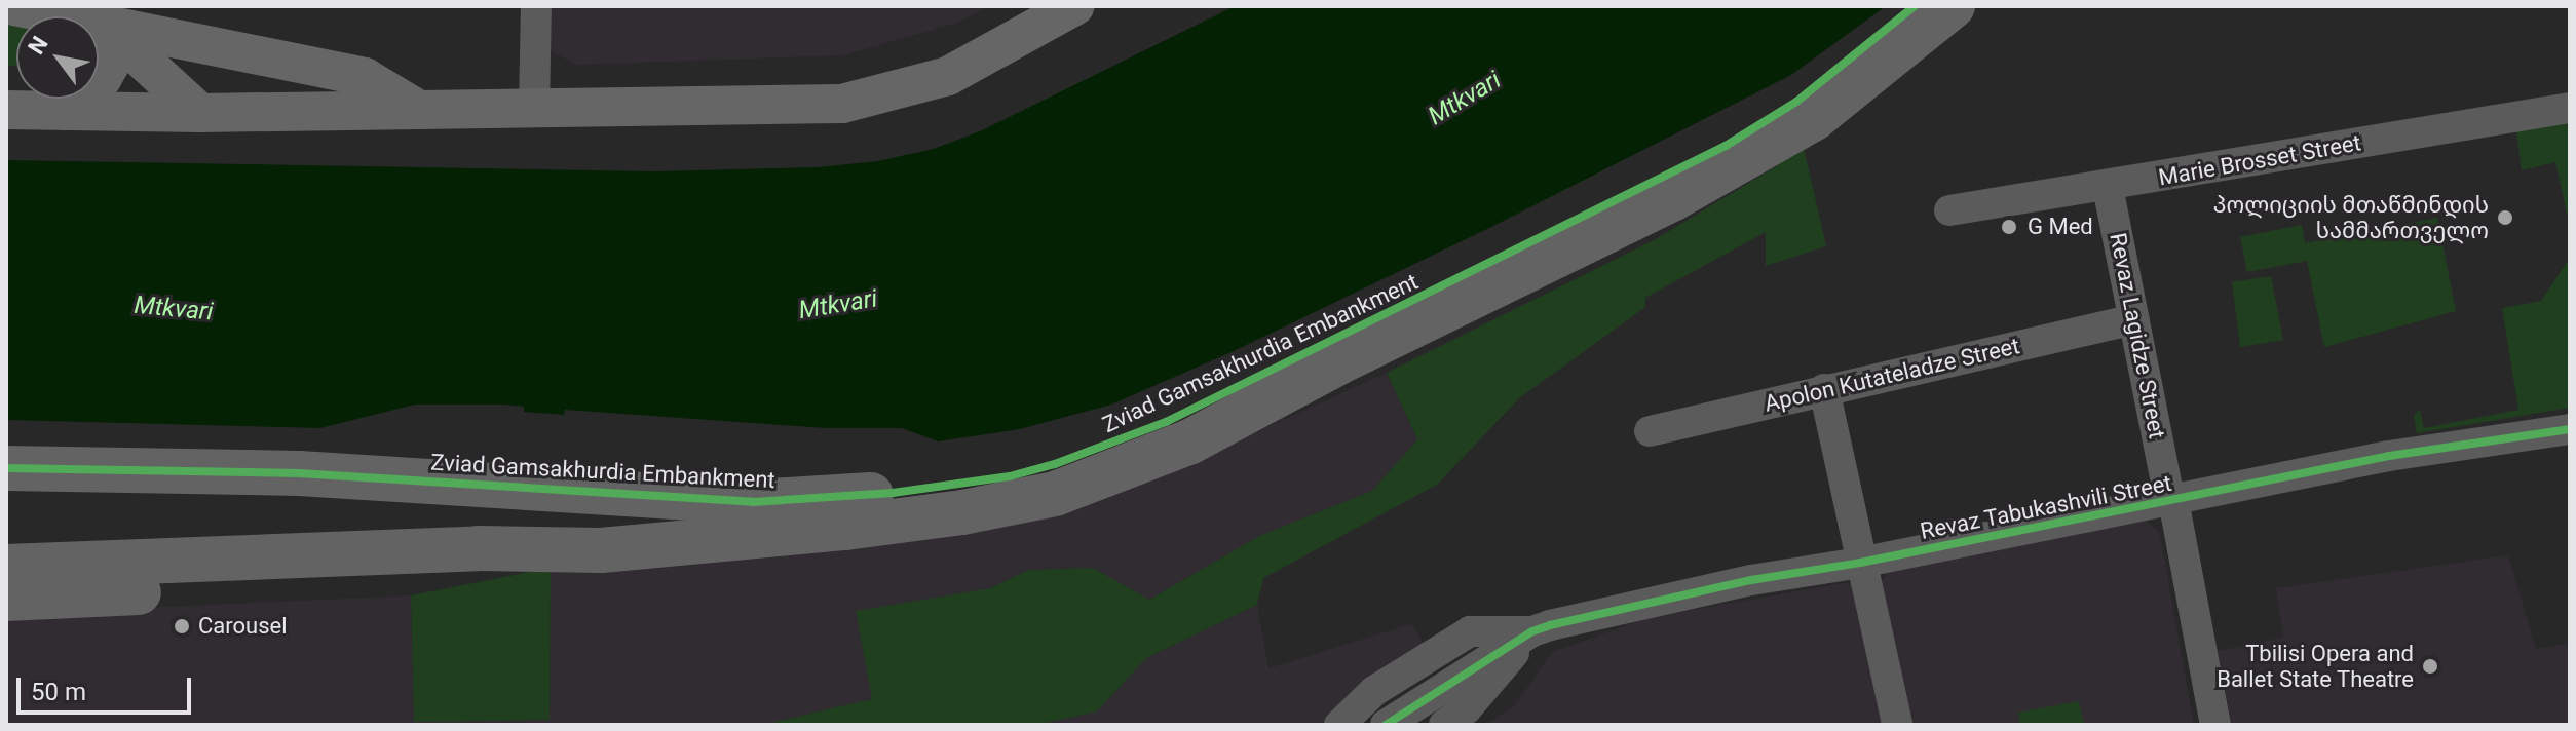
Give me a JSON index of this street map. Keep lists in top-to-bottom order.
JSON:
{
  "streets": {
    "highway": ["Zviad Gamsakhurdia Embankment"],
    "street": [
      "Marie Brosset Street",
      "Revaz Lagidze Street",
      "Apolon Kutateladze Street",
      "Revaz Tabukashvili Street"
    ]
  },
  "crossings": [
    ["Marie Brosset Street", "Revaz Lagidze Street"],
    ["Revaz Lagidze Street", "Apolon Kutateladze Street"],
    ["Revaz Lagidze Street", "Revaz Tabukashvili Street"]
  ],
  "water": ["Mtkvari"],
  "places": [
    "პოლიციის მთაწმინდის სამმართველო",
    "G Med",
    "Carousel",
    "Tbilisi Opera and Ballet State Theatre"
  ],
  "scale_bar": "50 m",
  "north": "top left"
}
